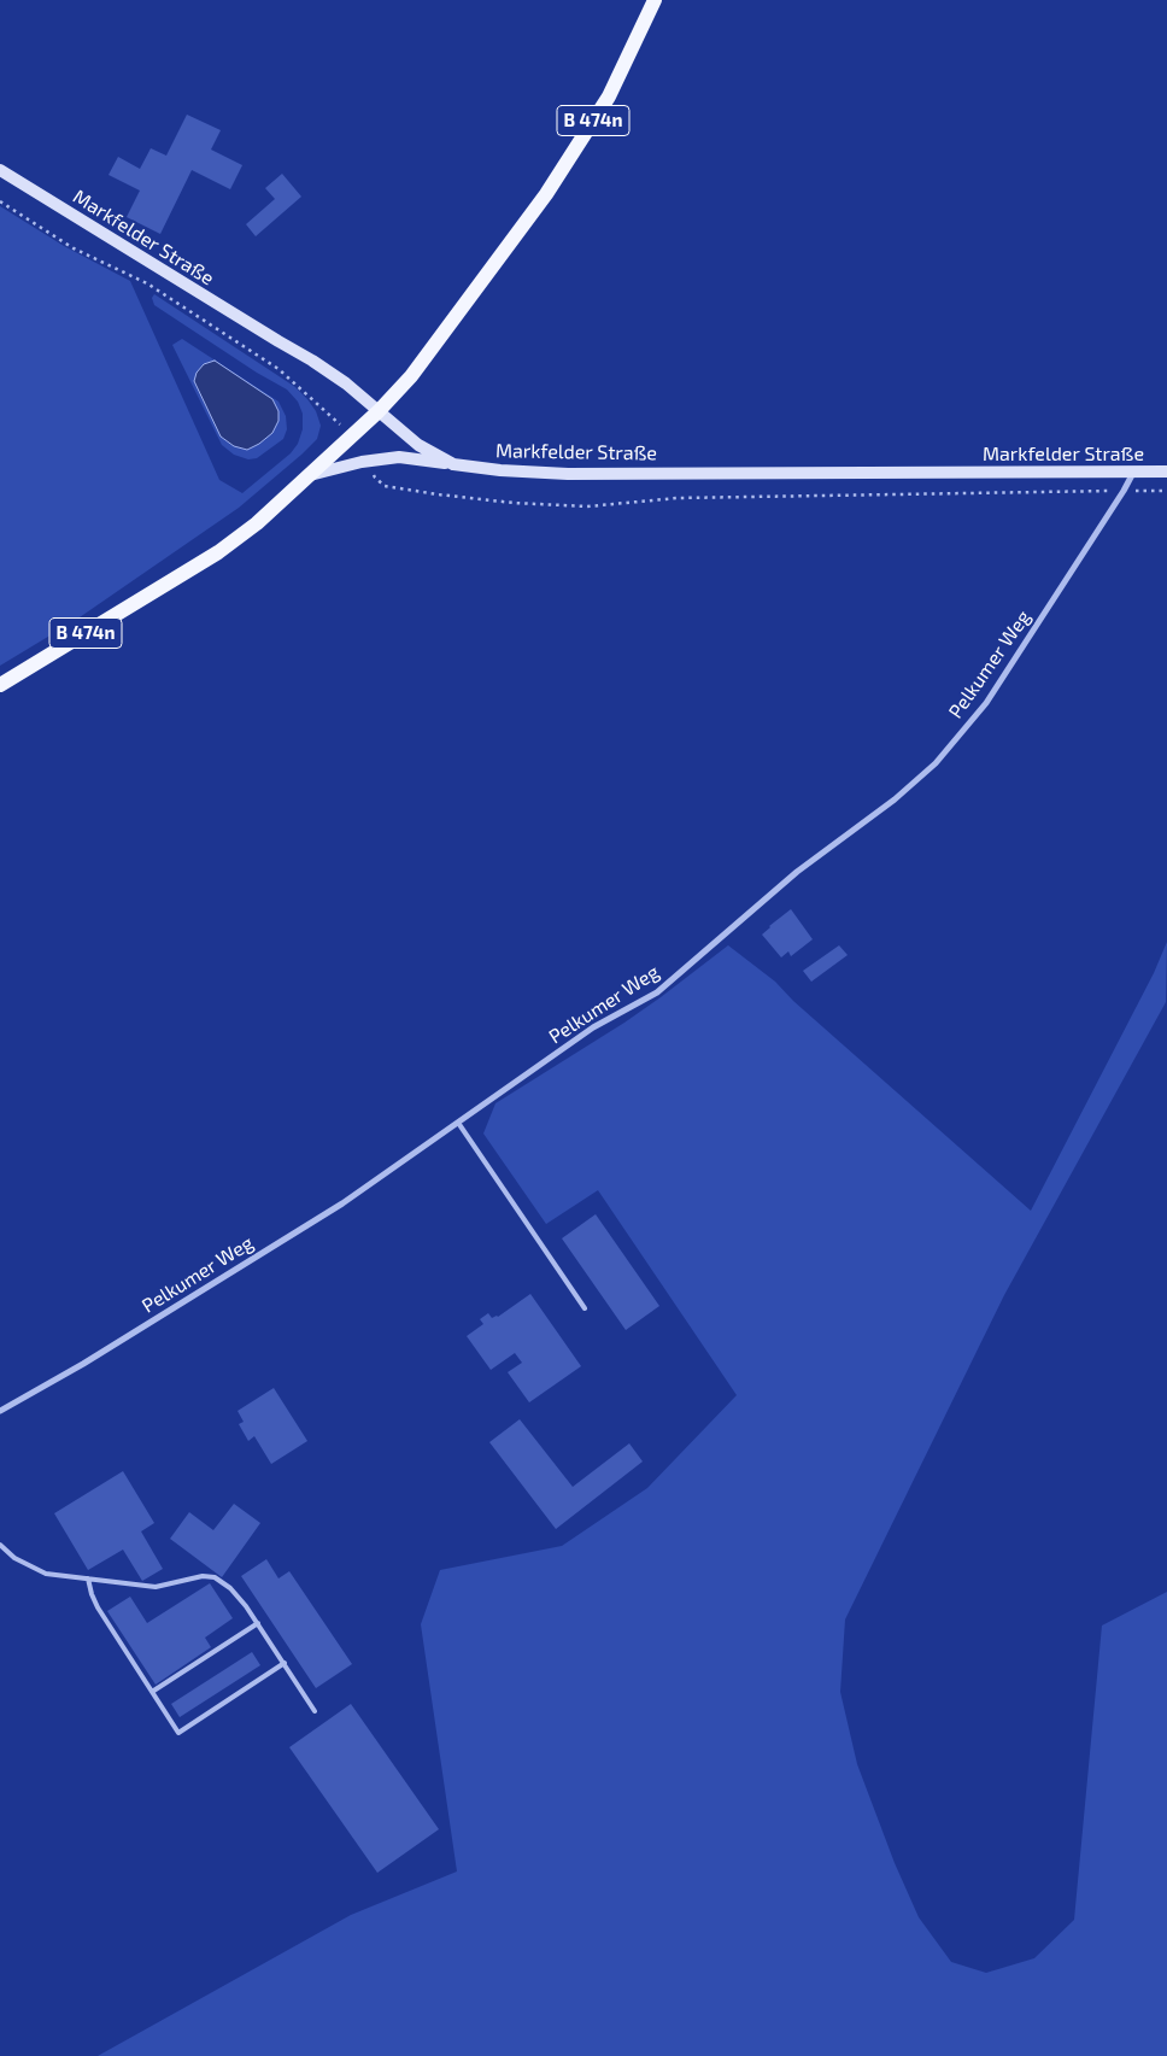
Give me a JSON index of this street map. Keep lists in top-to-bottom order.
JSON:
{
  "streets": {
    "main road": ["B 474n"],
    "street": ["Markfelder Straße", "Pelkumer Weg"]
  },
  "crossings": [
    ["B 474n", "Markfelder Straße"],
    ["Markfelder Straße", "Pelkumer Weg"]
  ]
}
